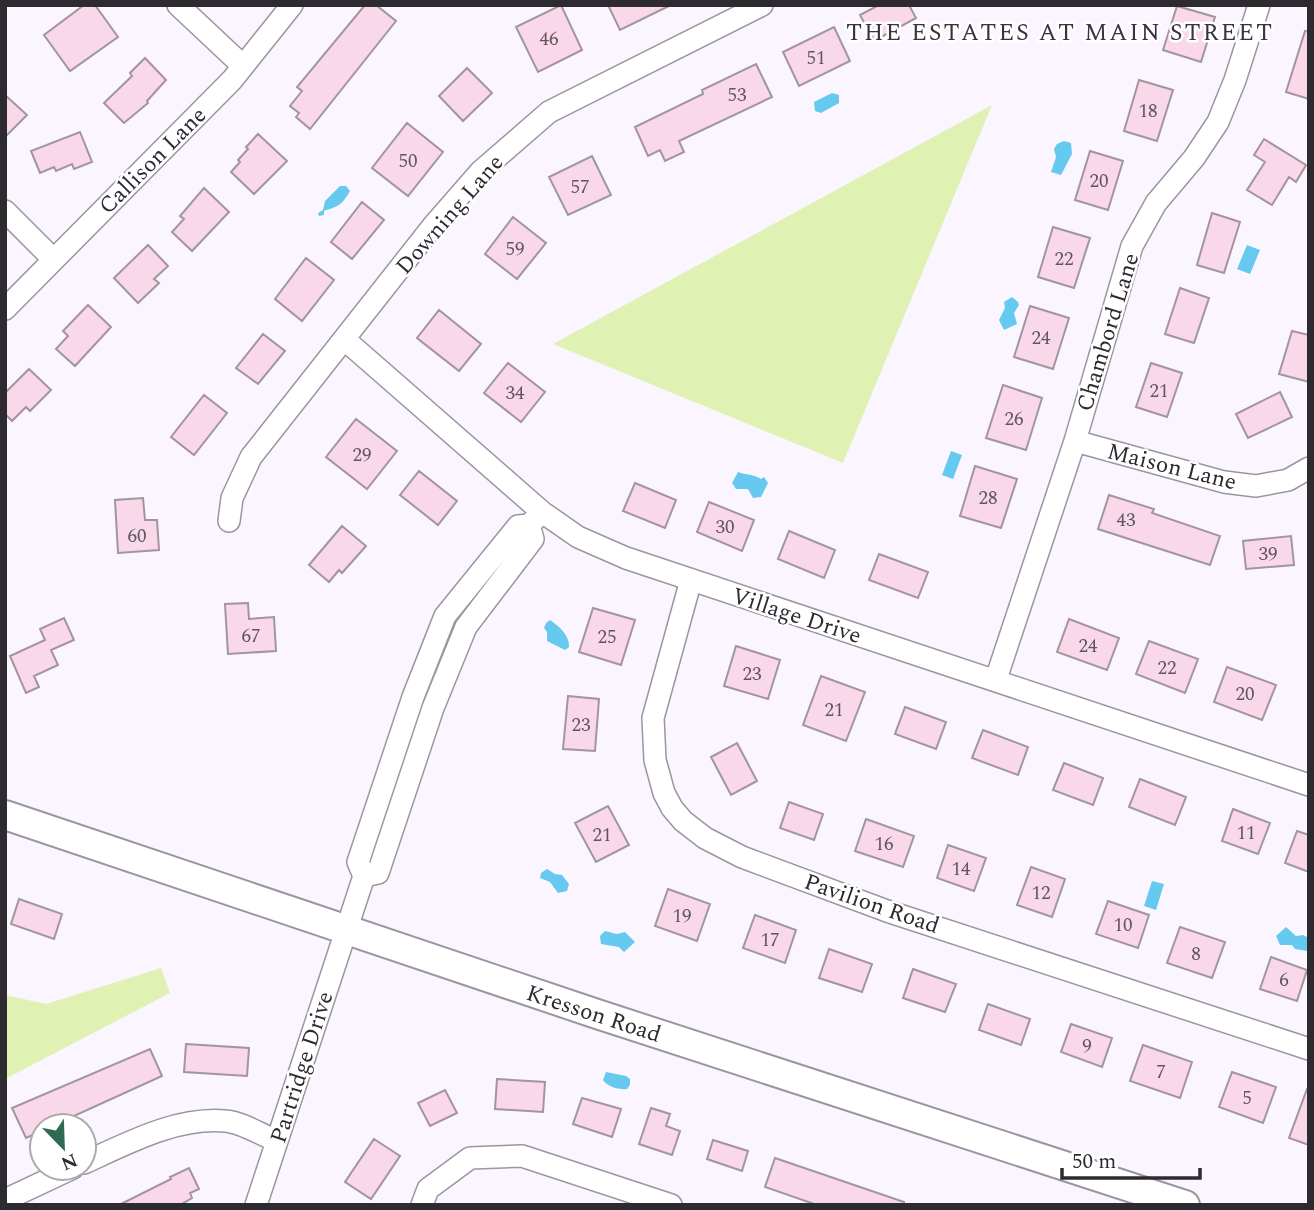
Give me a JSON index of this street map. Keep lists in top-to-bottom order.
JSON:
{
  "streets": {
    "main road": ["Kresson Road"],
    "street": [
      "Callison Lane",
      "Downing Lane",
      "Chambord Lane",
      "Maison Lane",
      "Village Drive",
      "Pavilion Road",
      "Partridge Drive"
    ]
  },
  "crossings": [
    ["Downing Lane", "Village Drive"],
    ["Chambord Lane", "Maison Lane"],
    ["Chambord Lane", "Village Drive"],
    ["Village Drive", "Pavilion Road"],
    ["Village Drive", "Partridge Drive"],
    ["Kresson Road", "Partridge Drive"]
  ],
  "districts": ["THE ESTATES AT MAIN STREET"],
  "house_numbers": [
    "46",
    "51",
    "53",
    "18",
    "50",
    "20",
    "57",
    "59",
    "22",
    "24",
    "21",
    "34",
    "26",
    "29",
    "28",
    "43",
    "30",
    "60",
    "39",
    "67",
    "25",
    "24",
    "22",
    "23",
    "20",
    "21",
    "23",
    "11",
    "21",
    "16",
    "14",
    "12",
    "19",
    "10",
    "17",
    "8",
    "6",
    "9",
    "7",
    "5"
  ],
  "scale_bar": "50 m",
  "north": "bottom right"
}
